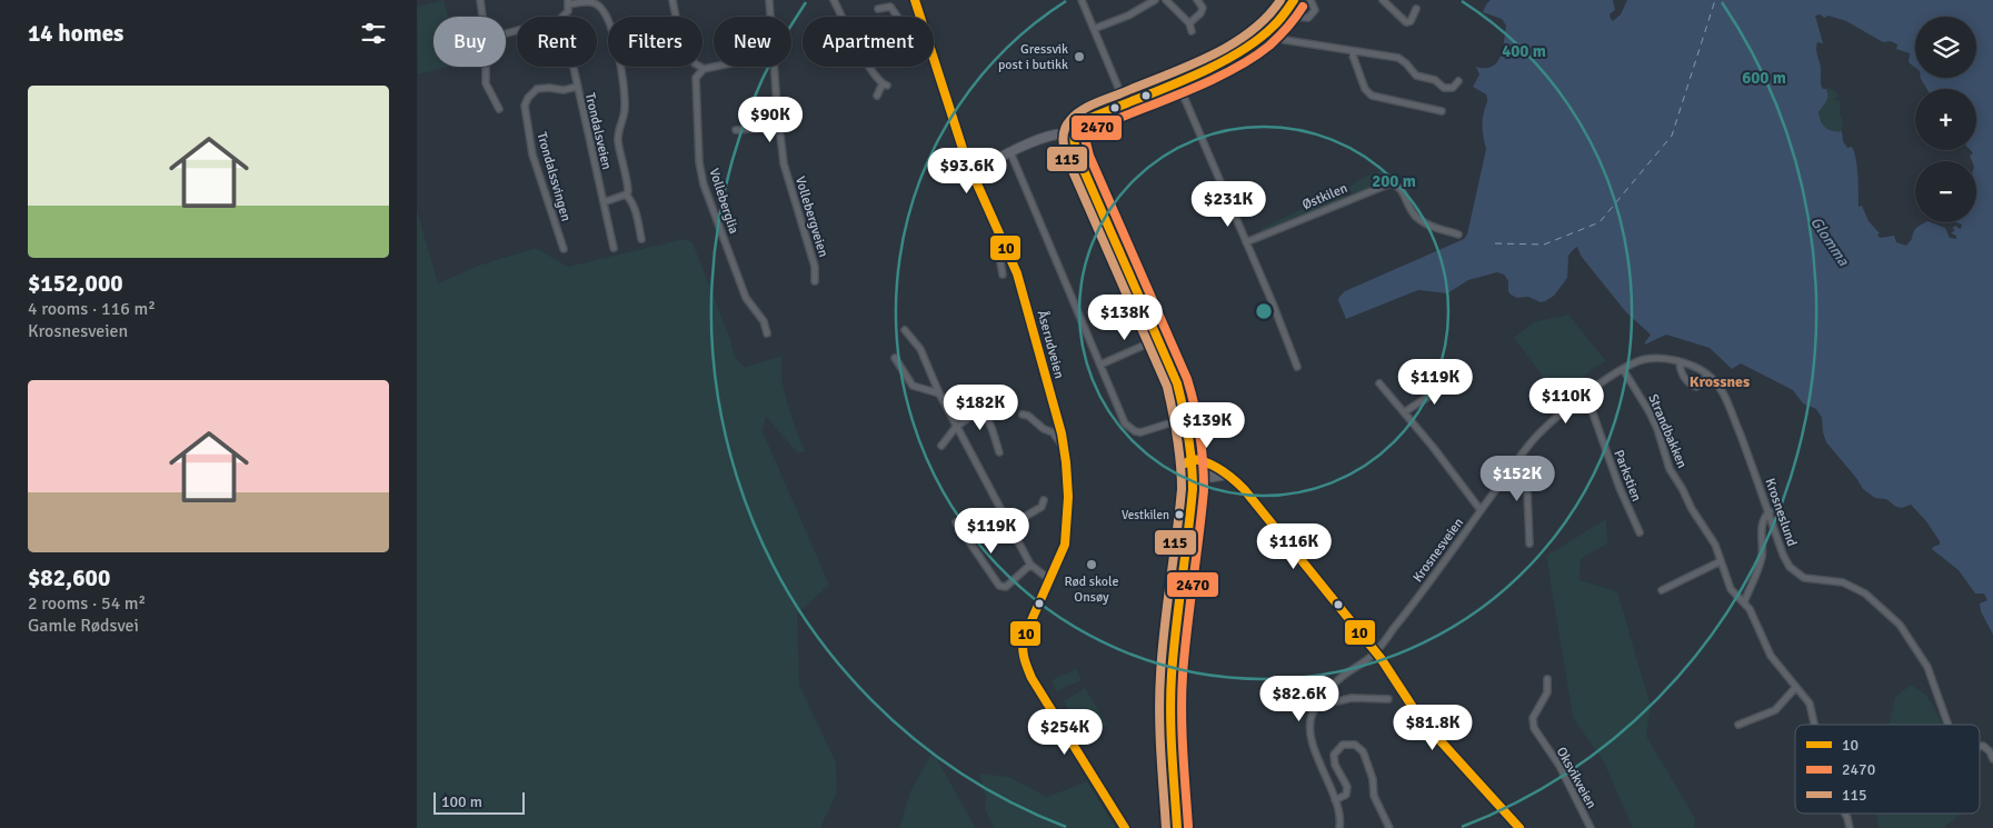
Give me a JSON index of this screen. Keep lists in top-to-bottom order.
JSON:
{
  "streets": {
    "main road": ["Åserudveien"],
    "street": [
      "Trondalsveien",
      "Trondalssvingen",
      "Østkilen",
      "Volleberglia",
      "Vollebergveien",
      "Strandbakken",
      "Parkstien",
      "Krosneslund",
      "Krosnesveien",
      "Oksvikveien"
    ]
  },
  "crossings": [
    ["Trondalsveien", "Trondalssvingen"],
    ["Strandbakken", "Krosnesveien"],
    ["Parkstien", "Krosnesveien"],
    ["Krosneslund", "Krosnesveien"]
  ],
  "districts": ["Krossnes"],
  "water": ["Glomma"],
  "places": ["Gressvik post i butikk", "Vestkilen", "Rød skole Onsøy"],
  "lines": ["transit line 10", "transit line 115", "transit line 2470"],
  "legend": ["10", "2470", "115"],
  "scale_bar": "100 m",
  "page": {
    "heading": "14 homes",
    "map_buttons": ["+", "−"],
    "chip": [
      "Buy",
      "Rent",
      "Filters",
      "New",
      "Apartment"
    ],
    "list": [
      {
        "name": "$152,000",
        "note": "4 rooms · 116 m² · Krosnesveien"
      },
      {
        "name": "$82,600",
        "note": "2 rooms · 54 m² · Gamle Rødsvei"
      }
    ],
    "price": [
      "$90K",
      "$93.6K",
      "$231K",
      "$138K",
      "$119K",
      "$110K",
      "$182K",
      "$139K",
      "$152K",
      "$119K",
      "$116K",
      "$82.6K",
      "$81.8K",
      "$254K"
    ],
    "scale": "100 m"
  },
  "rings": ["400 m", "600 m", "200 m"]
}
